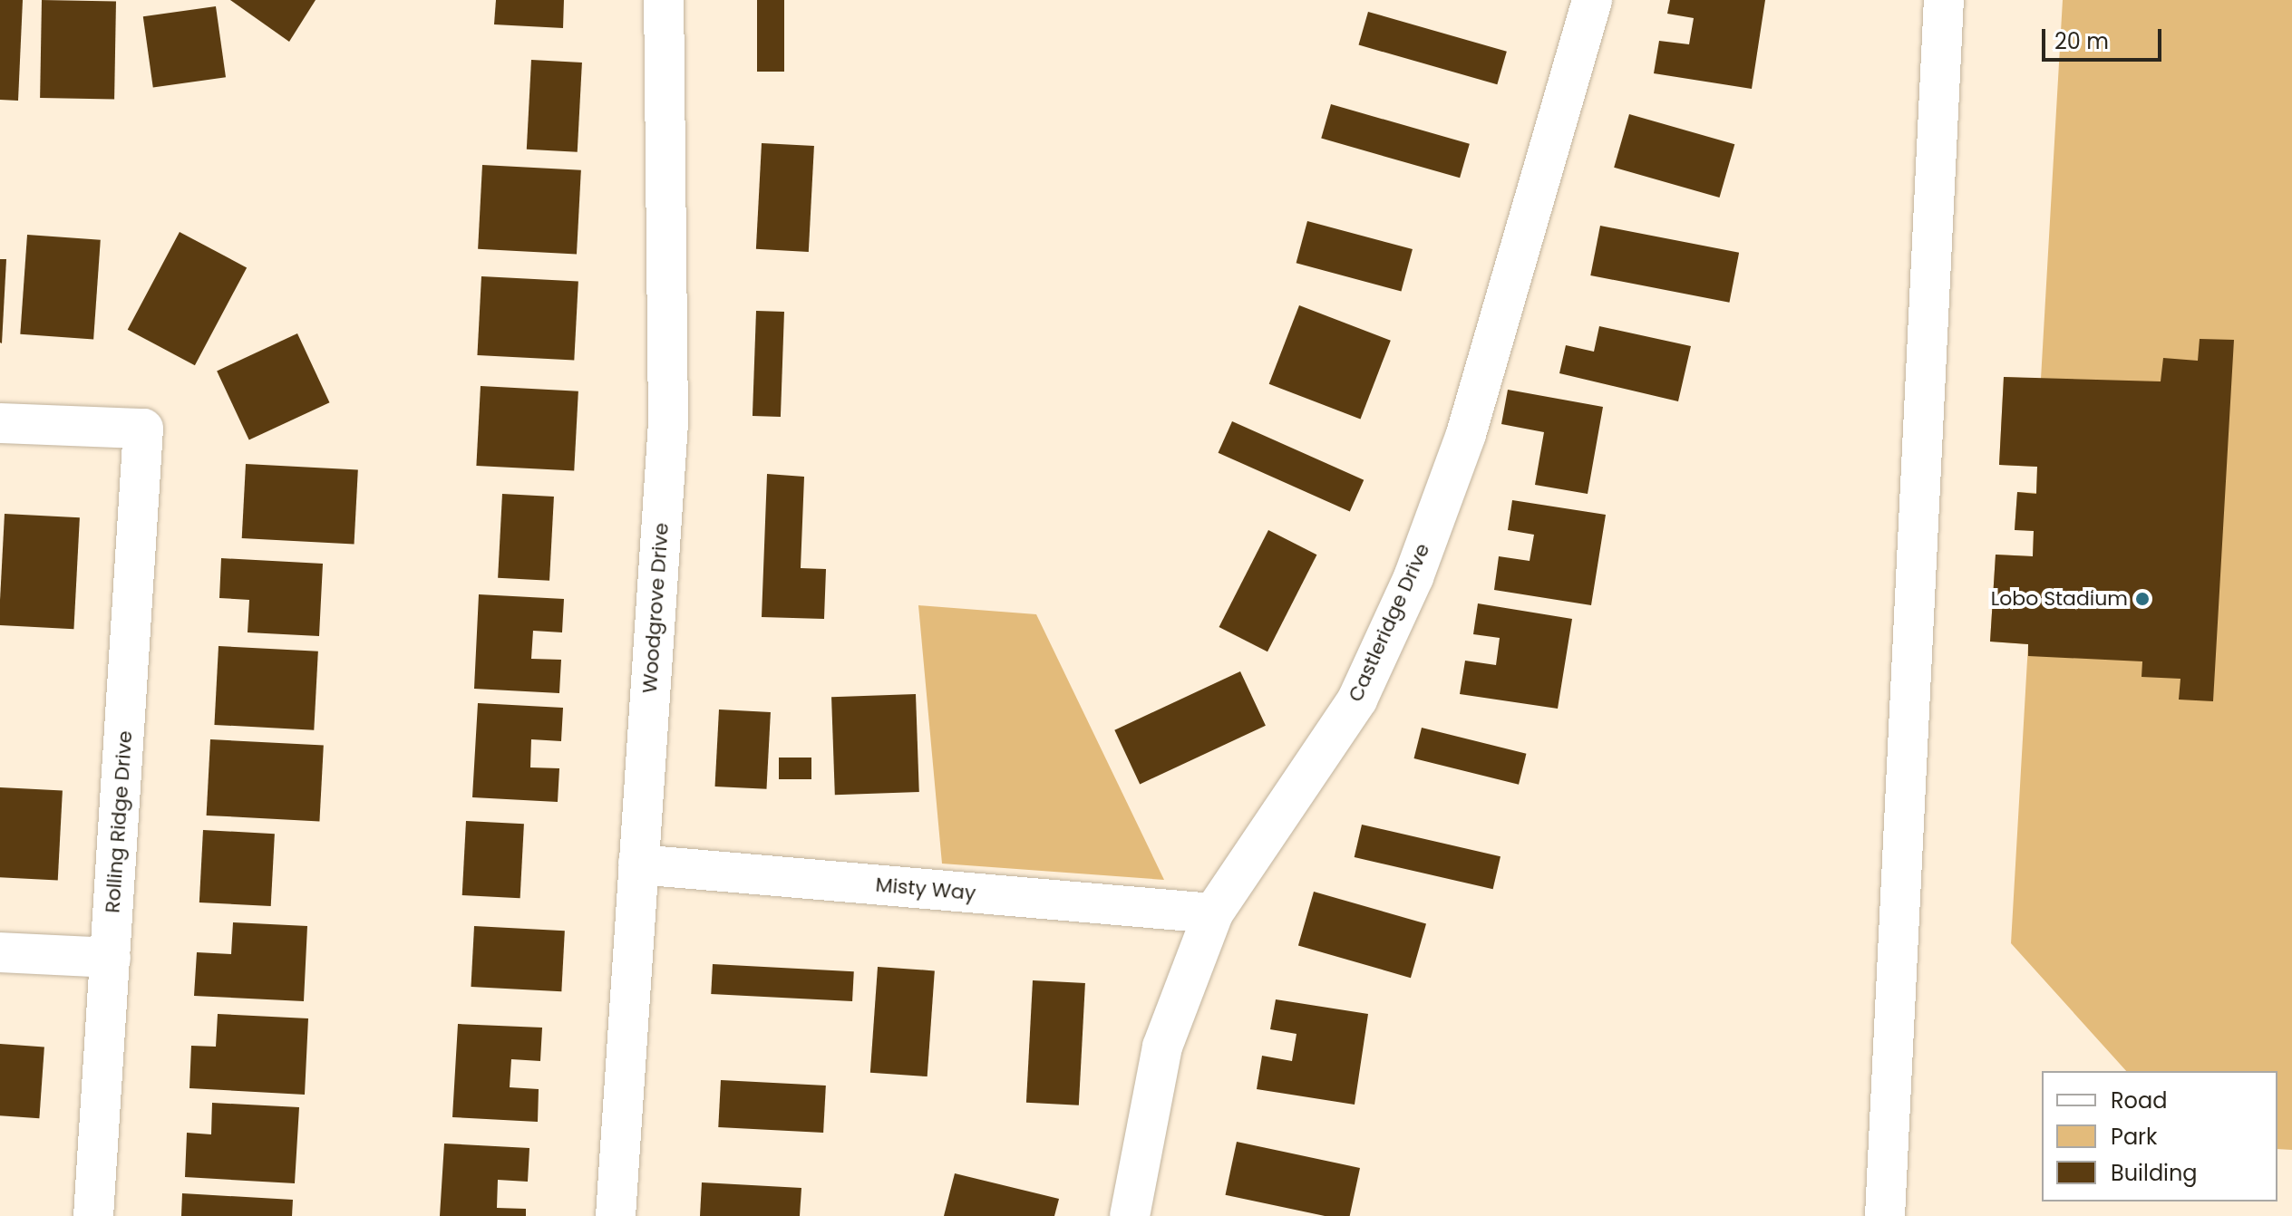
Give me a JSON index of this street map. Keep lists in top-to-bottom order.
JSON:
{
  "streets": {
    "street": [
      "Woodgrove Drive",
      "Castleridge Drive",
      "Rolling Ridge Drive",
      "Misty Way"
    ]
  },
  "crossings": [
    ["Woodgrove Drive", "Misty Way"],
    ["Castleridge Drive", "Misty Way"]
  ],
  "places": ["Lobo Stadium"],
  "legend": ["Road", "Park", "Building"],
  "scale_bar": "20 m"
}
